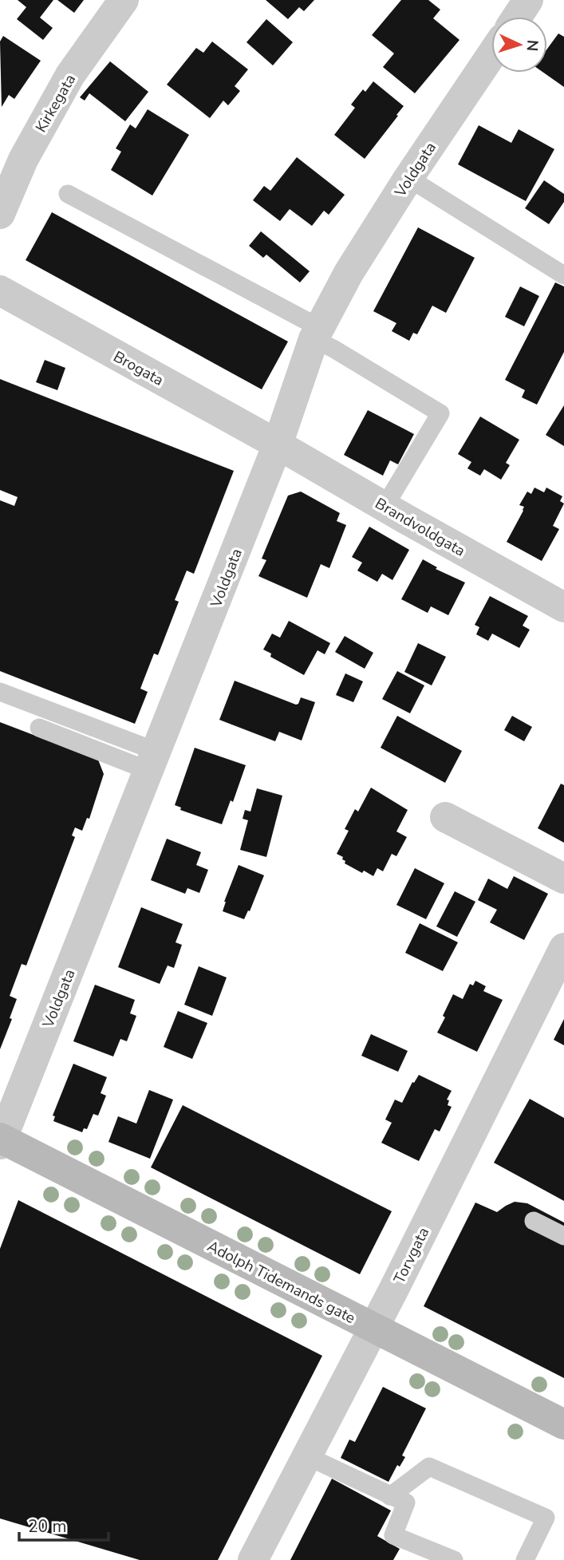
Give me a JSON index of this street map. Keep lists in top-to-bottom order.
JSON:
{
  "streets": {
    "main road": ["Adolph Tidemands gate"],
    "street": [
      "Kirkegata",
      "Voldgata",
      "Brogata",
      "Brandvoldgata",
      "Torvgata"
    ]
  },
  "crossings": [
    ["Voldgata", "Brogata"],
    ["Voldgata", "Brandvoldgata"],
    ["Voldgata", "Adolph Tidemands gate"],
    ["Brogata", "Brandvoldgata"],
    ["Torvgata", "Adolph Tidemands gate"]
  ],
  "scale_bar": "20 m",
  "north": "right"
}
